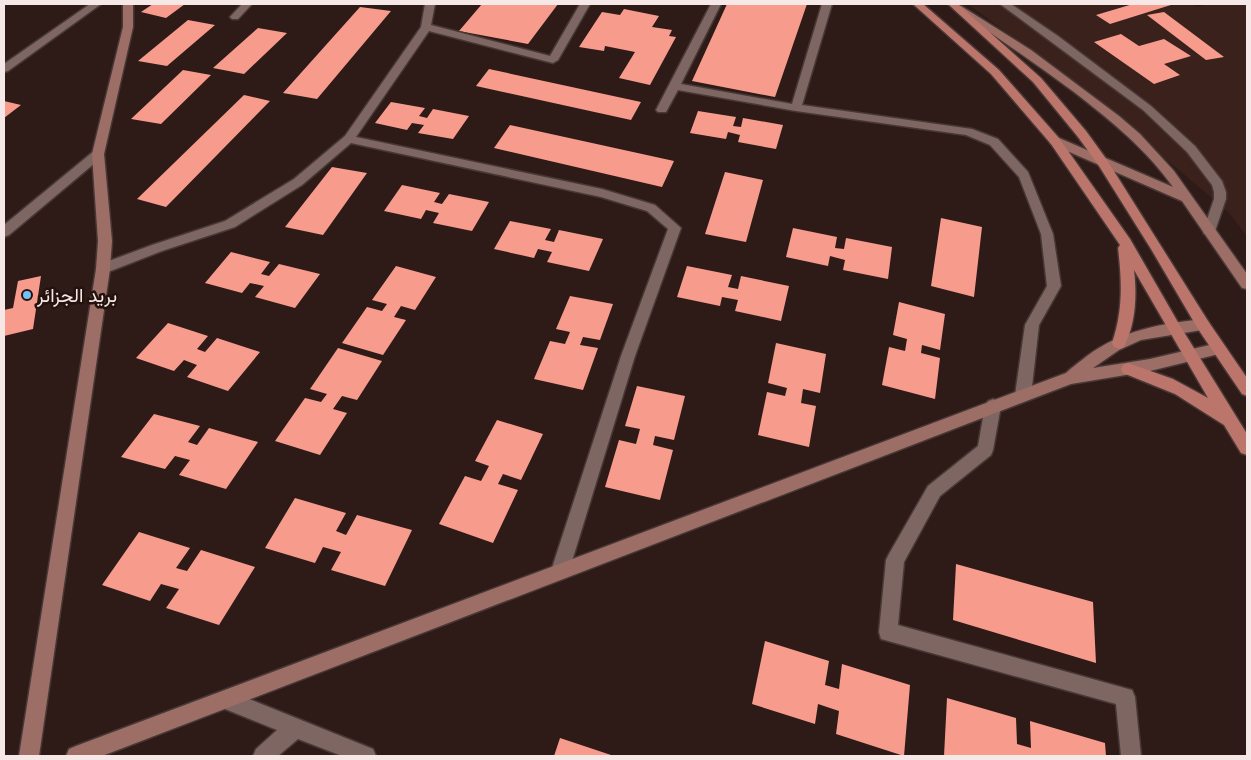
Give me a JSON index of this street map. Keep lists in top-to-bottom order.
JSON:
{
  "places": ["بريد الجزائر"]
}
